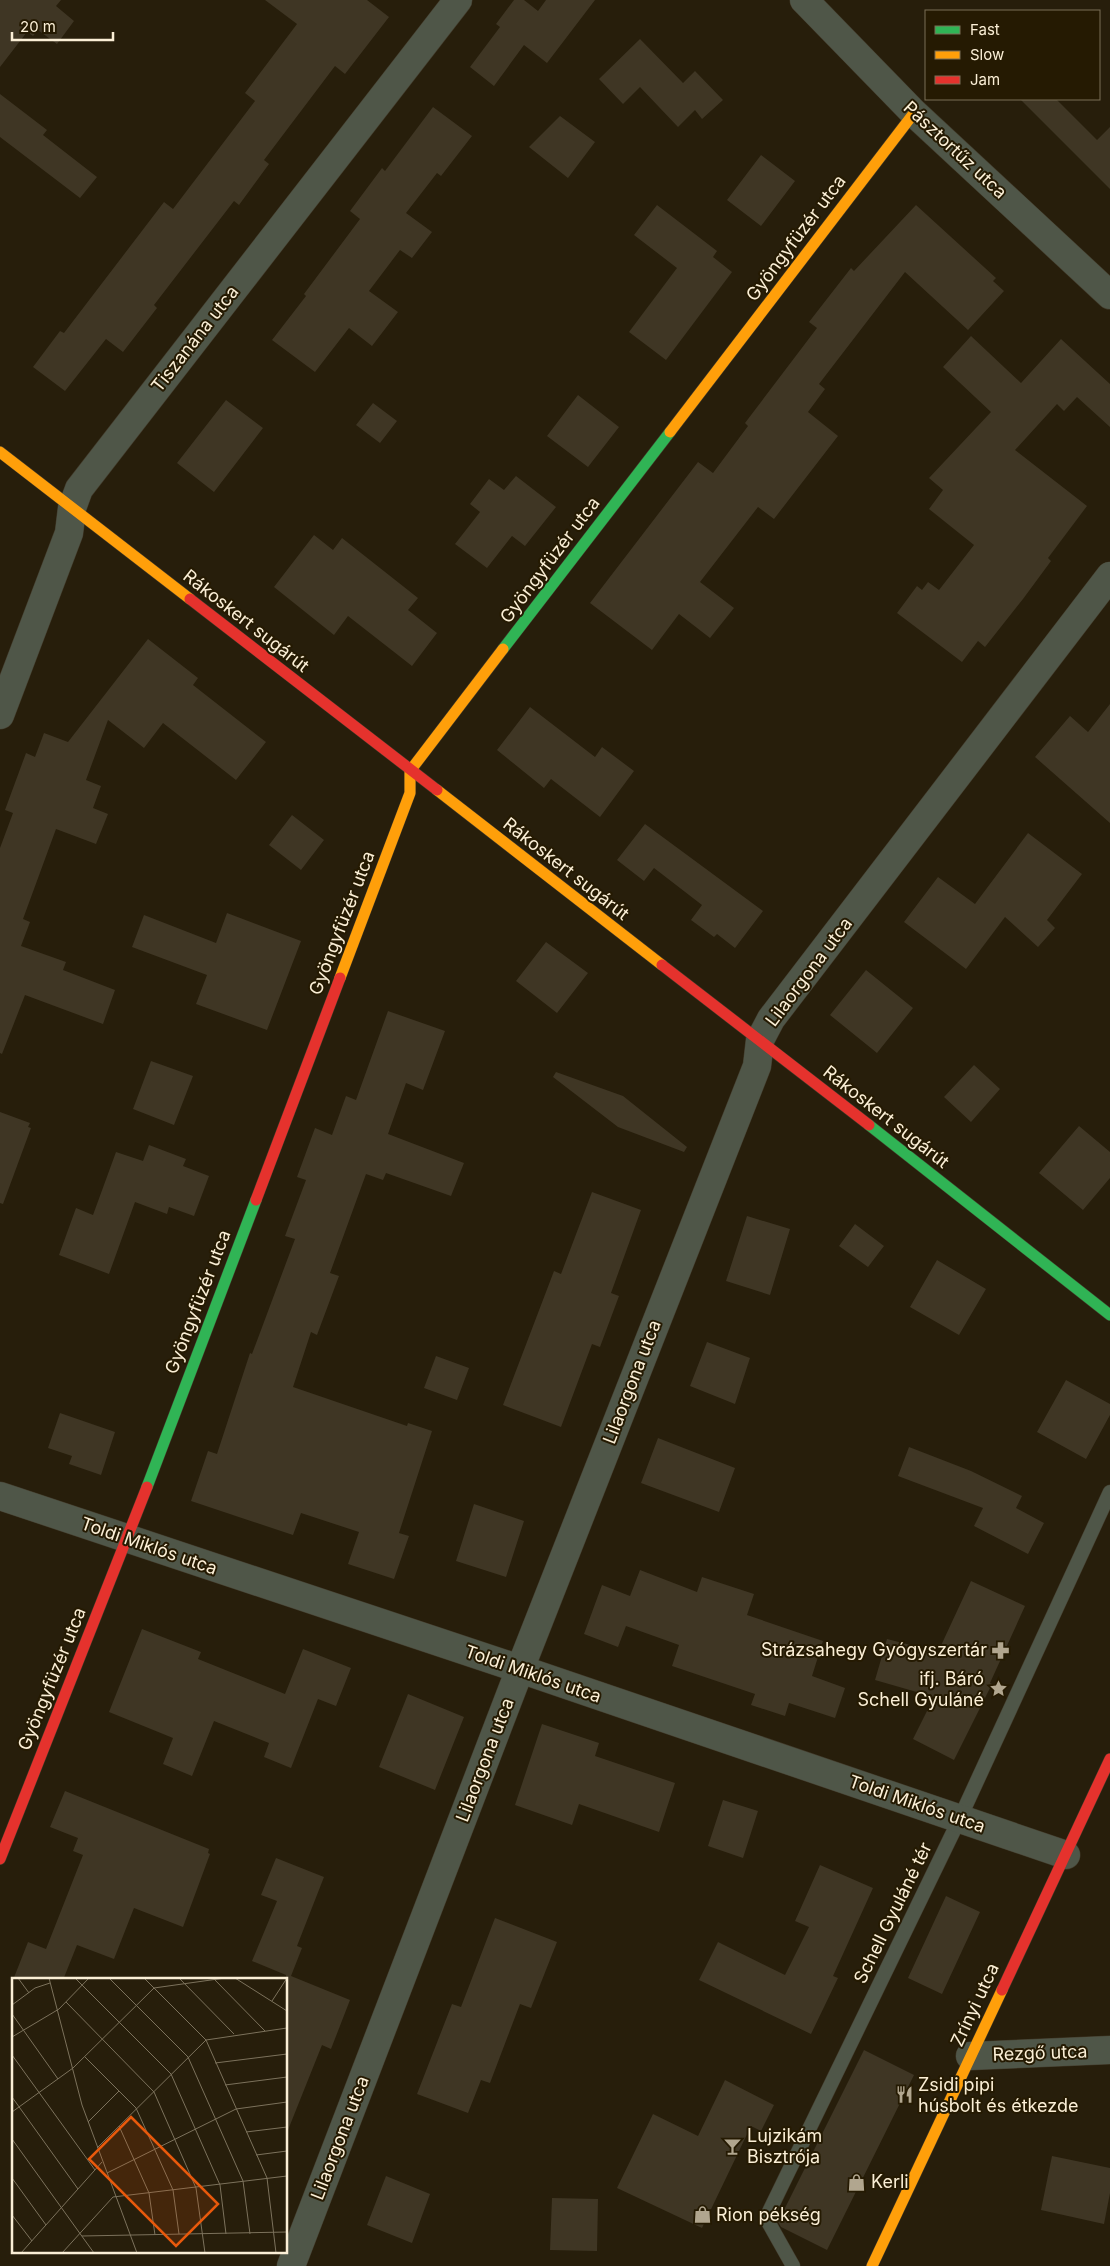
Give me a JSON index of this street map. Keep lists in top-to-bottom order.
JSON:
{
  "streets": {
    "street": [
      "Pásztortűz utca",
      "Gyöngyfüzér utca",
      "Tiszanána utca",
      "Rákoskert sugárút",
      "Lilaorgona utca",
      "Toldi Miklós utca",
      "Zrínyi utca",
      "Rezgő utca"
    ],
    "lane": ["Schell Gyuláné tér"]
  },
  "crossings": [
    ["Pásztortűz utca", "Gyöngyfüzér utca"],
    ["Gyöngyfüzér utca", "Rákoskert sugárút"],
    ["Gyöngyfüzér utca", "Toldi Miklós utca"],
    ["Tiszanána utca", "Rákoskert sugárút"],
    ["Rákoskert sugárút", "Lilaorgona utca"],
    ["Lilaorgona utca", "Toldi Miklós utca"],
    ["Toldi Miklós utca", "Schell Gyuláné tér"],
    ["Toldi Miklós utca", "Zrínyi utca"],
    ["Zrínyi utca", "Rezgő utca"]
  ],
  "places": {
    "pharmacy": ["Strázsahegy Gyógyszertár"],
    "place": ["ifj. Báró Schell Gyuláné"],
    "restaurant": ["Zsidi pipi húsbolt és étkezde"],
    "bar": ["Lujzikám Bisztrója"],
    "shop": ["Kerli", "Rion pékség"]
  },
  "legend": ["Fast", "Slow", "Jam"],
  "scale_bar": "20 m"
}
